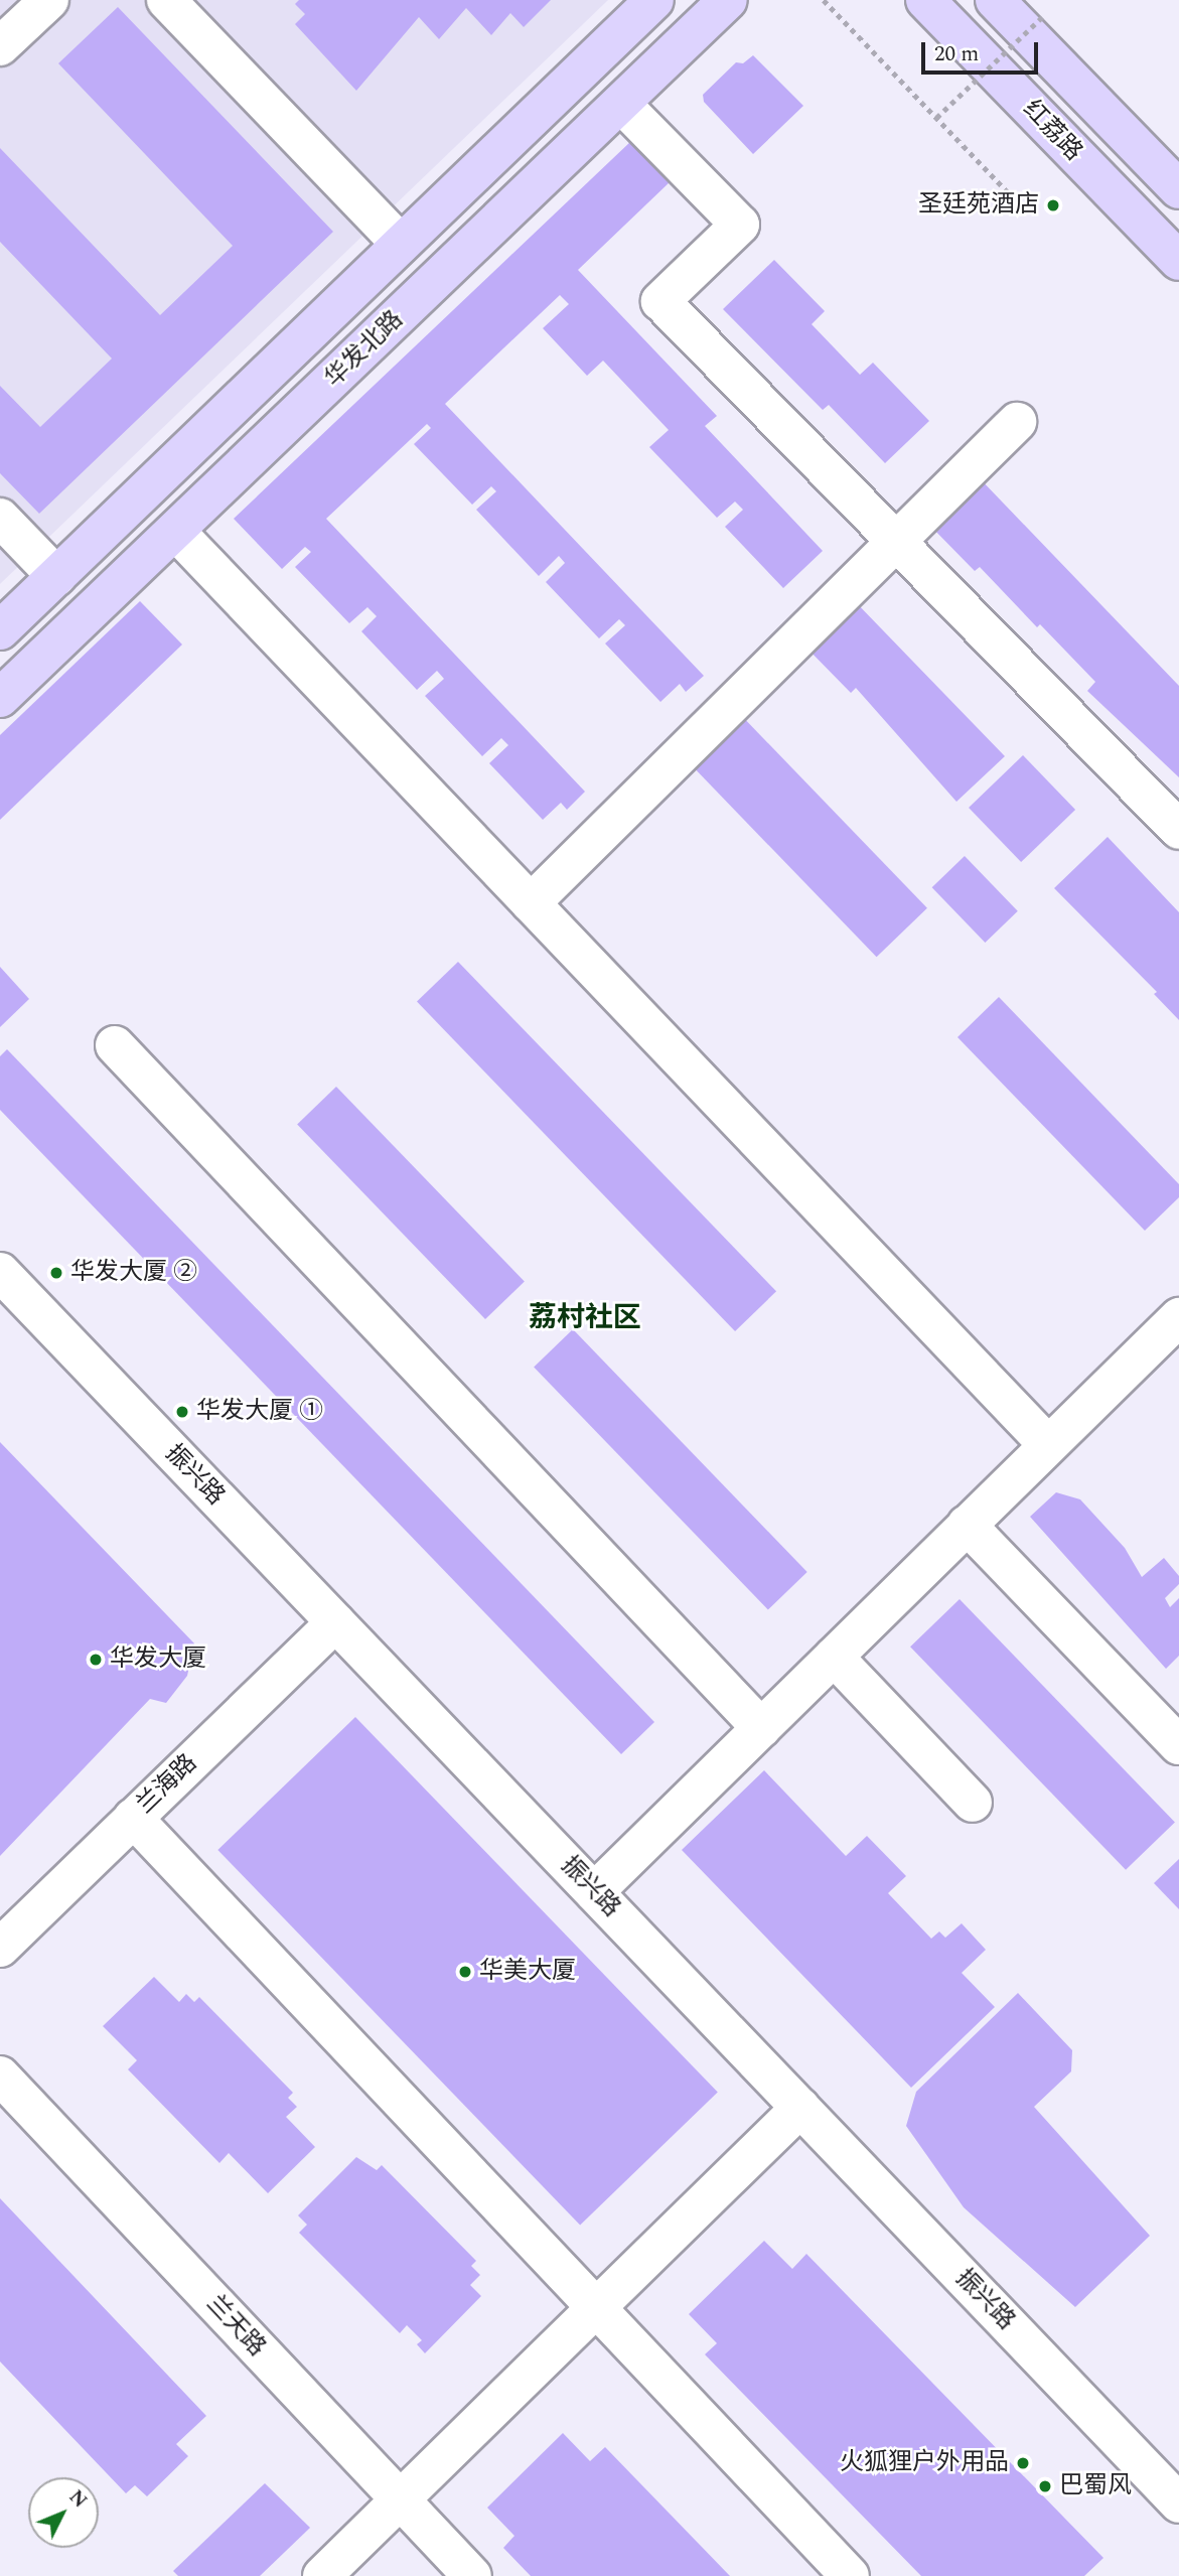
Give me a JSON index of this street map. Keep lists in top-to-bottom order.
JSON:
{
  "streets": {
    "main road": ["红荔路", "华发北路"],
    "street": ["振兴路", "兰海路", "兰天路"]
  },
  "crossings": [
    ["振兴路", "兰海路"]
  ],
  "districts": ["荔村社区"],
  "places": [
    "圣廷苑酒店",
    "华发大厦 ②",
    "华发大厦 ①",
    "华发大厦",
    "华美大厦",
    "火狐狸户外用品",
    "巴蜀风"
  ],
  "scale_bar": "20 m",
  "north": "top right"
}
